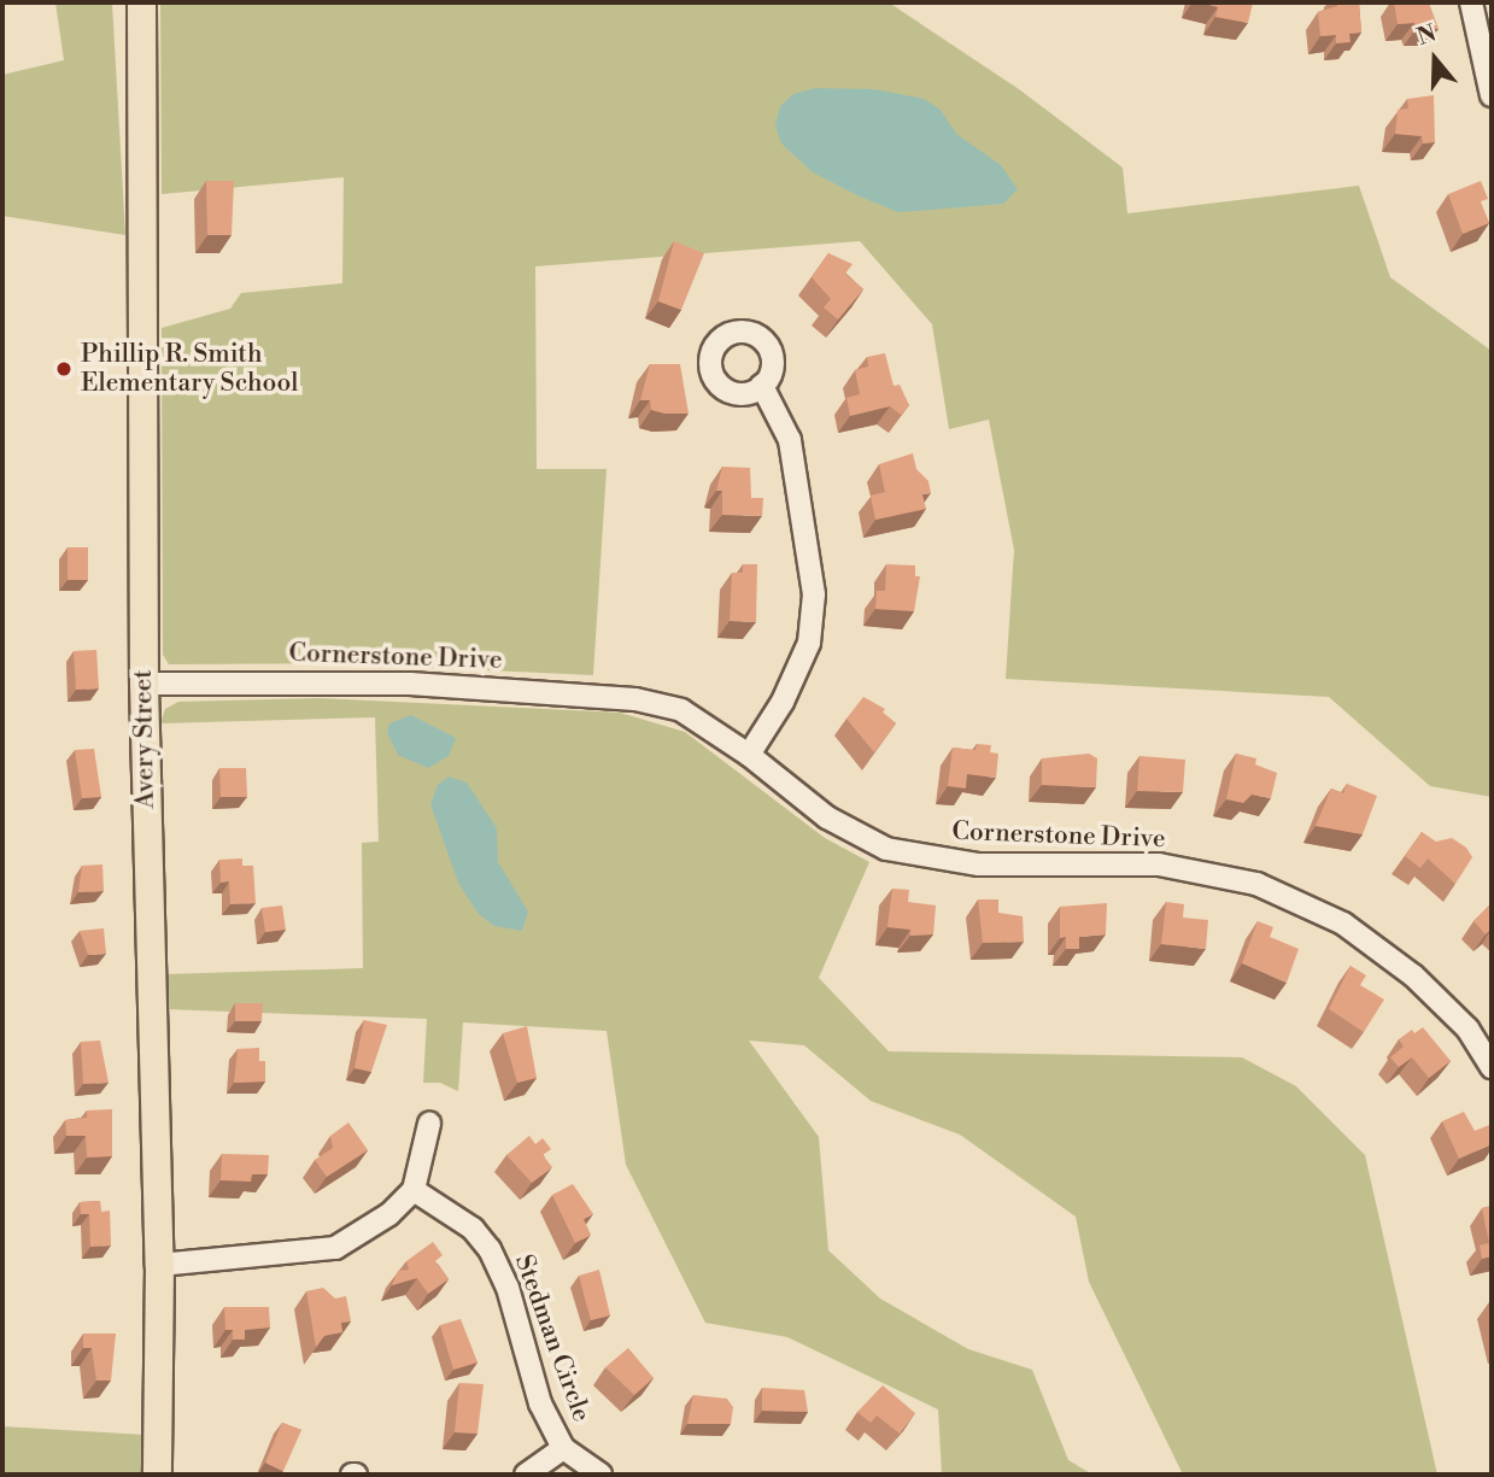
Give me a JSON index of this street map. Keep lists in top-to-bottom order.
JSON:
{
  "streets": {
    "main road": ["Avery Street"],
    "street": ["Cornerstone Drive", "Stedman Circle"]
  },
  "crossings": [
    ["Cornerstone Drive", "Avery Street"]
  ],
  "places": ["Phillip R. Smith Elementary School"],
  "north": "top"
}
